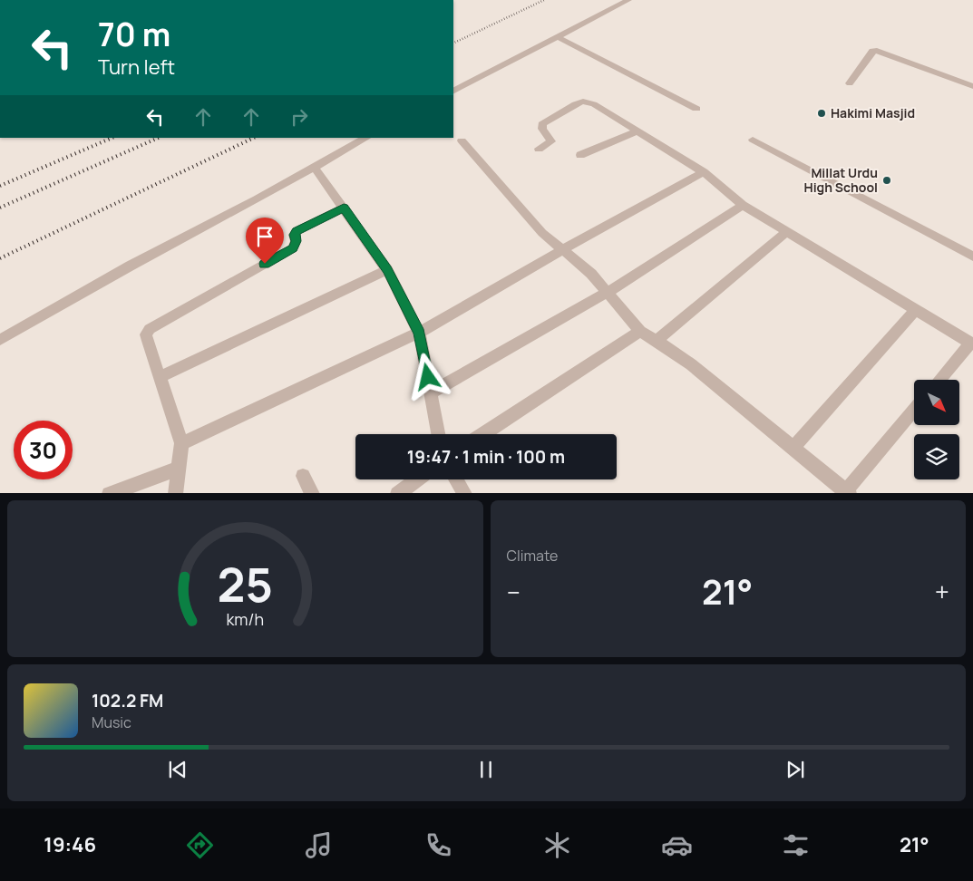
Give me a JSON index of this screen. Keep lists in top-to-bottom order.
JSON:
{
  "places": ["Hakimi Masjid", "Millat Urdu High School"],
  "north": "bottom right",
  "page": {
    "turn": ["70 m", "Turn left"],
    "limit": "30",
    "trip": "19:47 · 1 min · 100 m",
    "tile": "Climate",
    "heat": ["−", "21°", "+"],
    "song": ["102.2 FM", "Music"],
    "tabs": ["19:46", "21°"],
    "gauge": ["25", "km/h"]
  }
}
